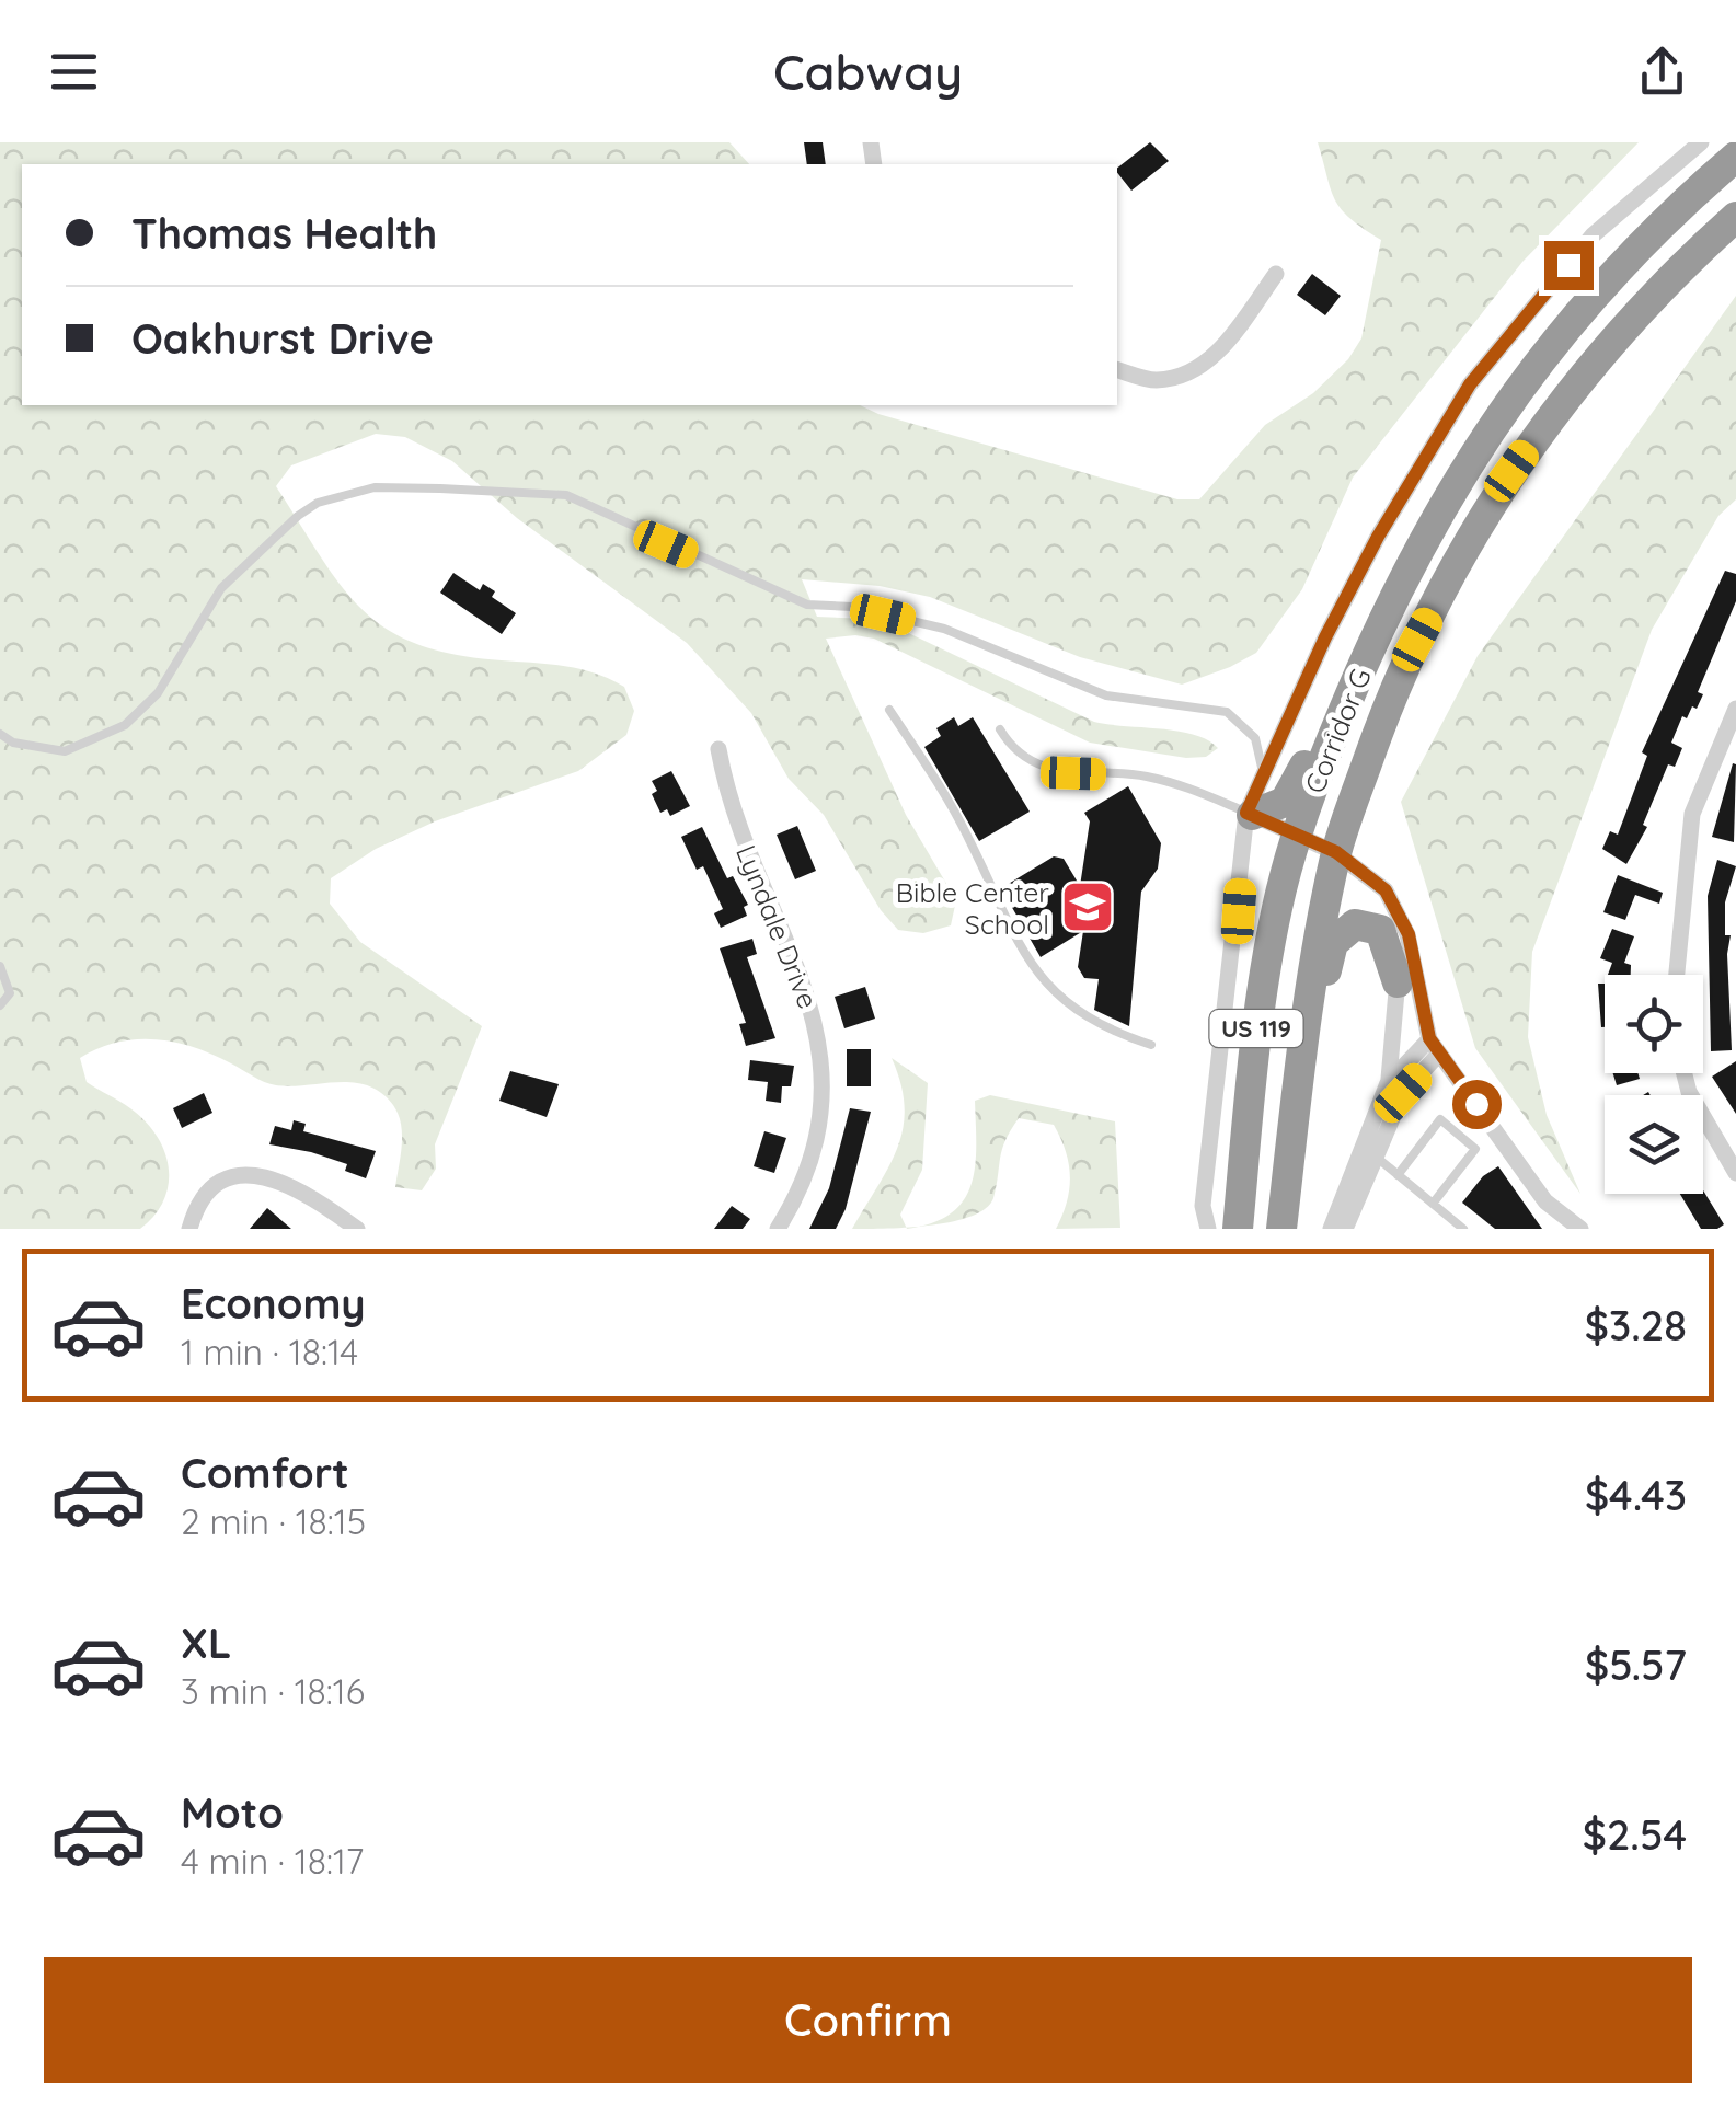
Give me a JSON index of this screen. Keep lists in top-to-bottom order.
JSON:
{
  "streets": {
    "highway": ["Corridor G", "US 119"],
    "street": ["Lyndale Drive"]
  },
  "places": {
    "school or university": ["Bible Center School"]
  },
  "page": {
    "header": "Cabway",
    "banner": ["Thomas Health", "Oakhurst Drive"],
    "list": [
      {
        "name": "Economy",
        "note": "1 min · 18:14",
        "value": "$3.28"
      },
      {
        "name": "Comfort",
        "note": "2 min · 18:15",
        "value": "$4.43"
      },
      {
        "name": "XL",
        "note": "3 min · 18:16",
        "value": "$5.57"
      },
      {
        "name": "Moto",
        "note": "4 min · 18:17",
        "value": "$2.54"
      }
    ],
    "buttons": "Confirm"
  }
}
